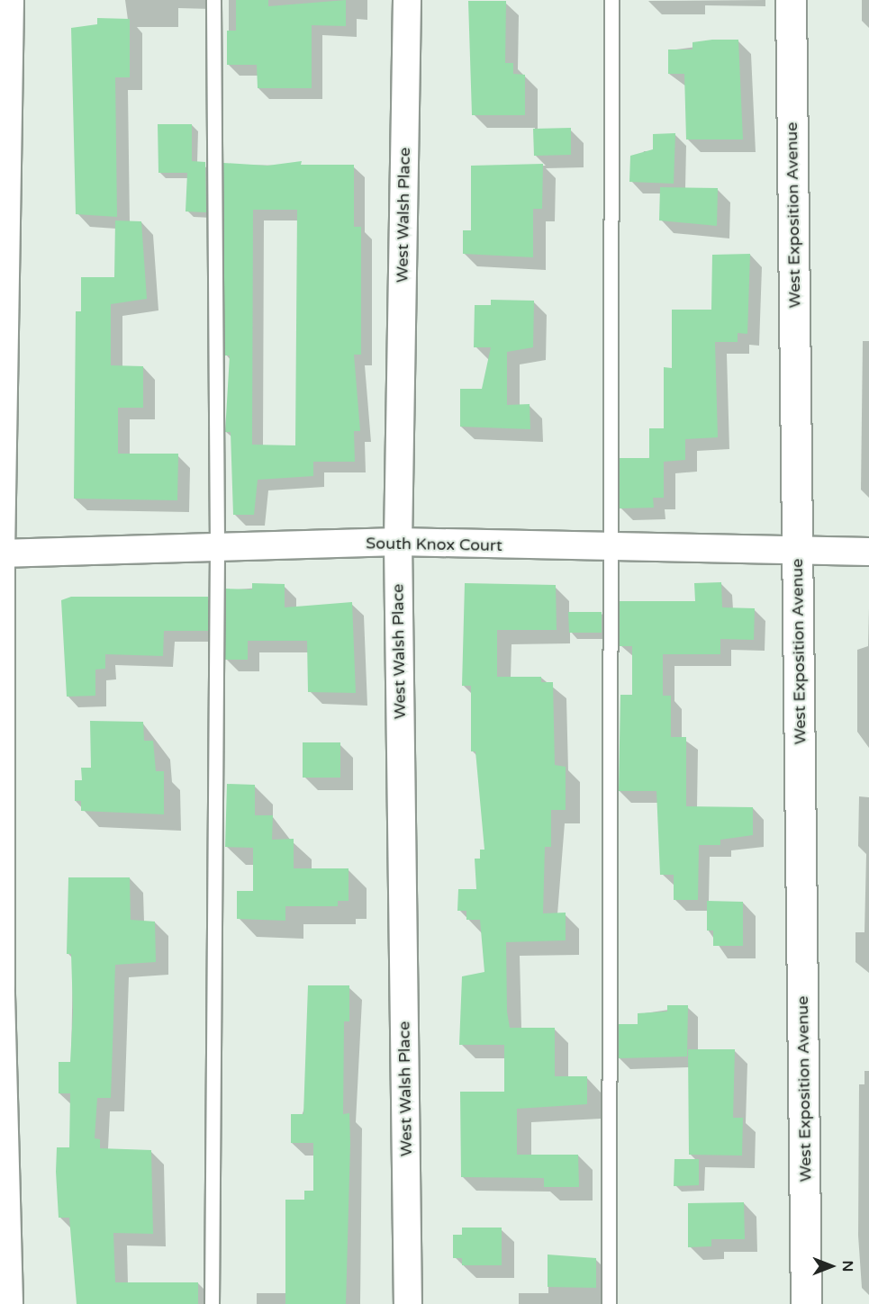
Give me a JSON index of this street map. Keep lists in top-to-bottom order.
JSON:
{
  "streets": {
    "street": ["West Walsh Place", "West Exposition Avenue", "South Knox Court"]
  },
  "crossings": [
    ["West Walsh Place", "South Knox Court"],
    ["West Exposition Avenue", "South Knox Court"]
  ],
  "north": "right"
}
